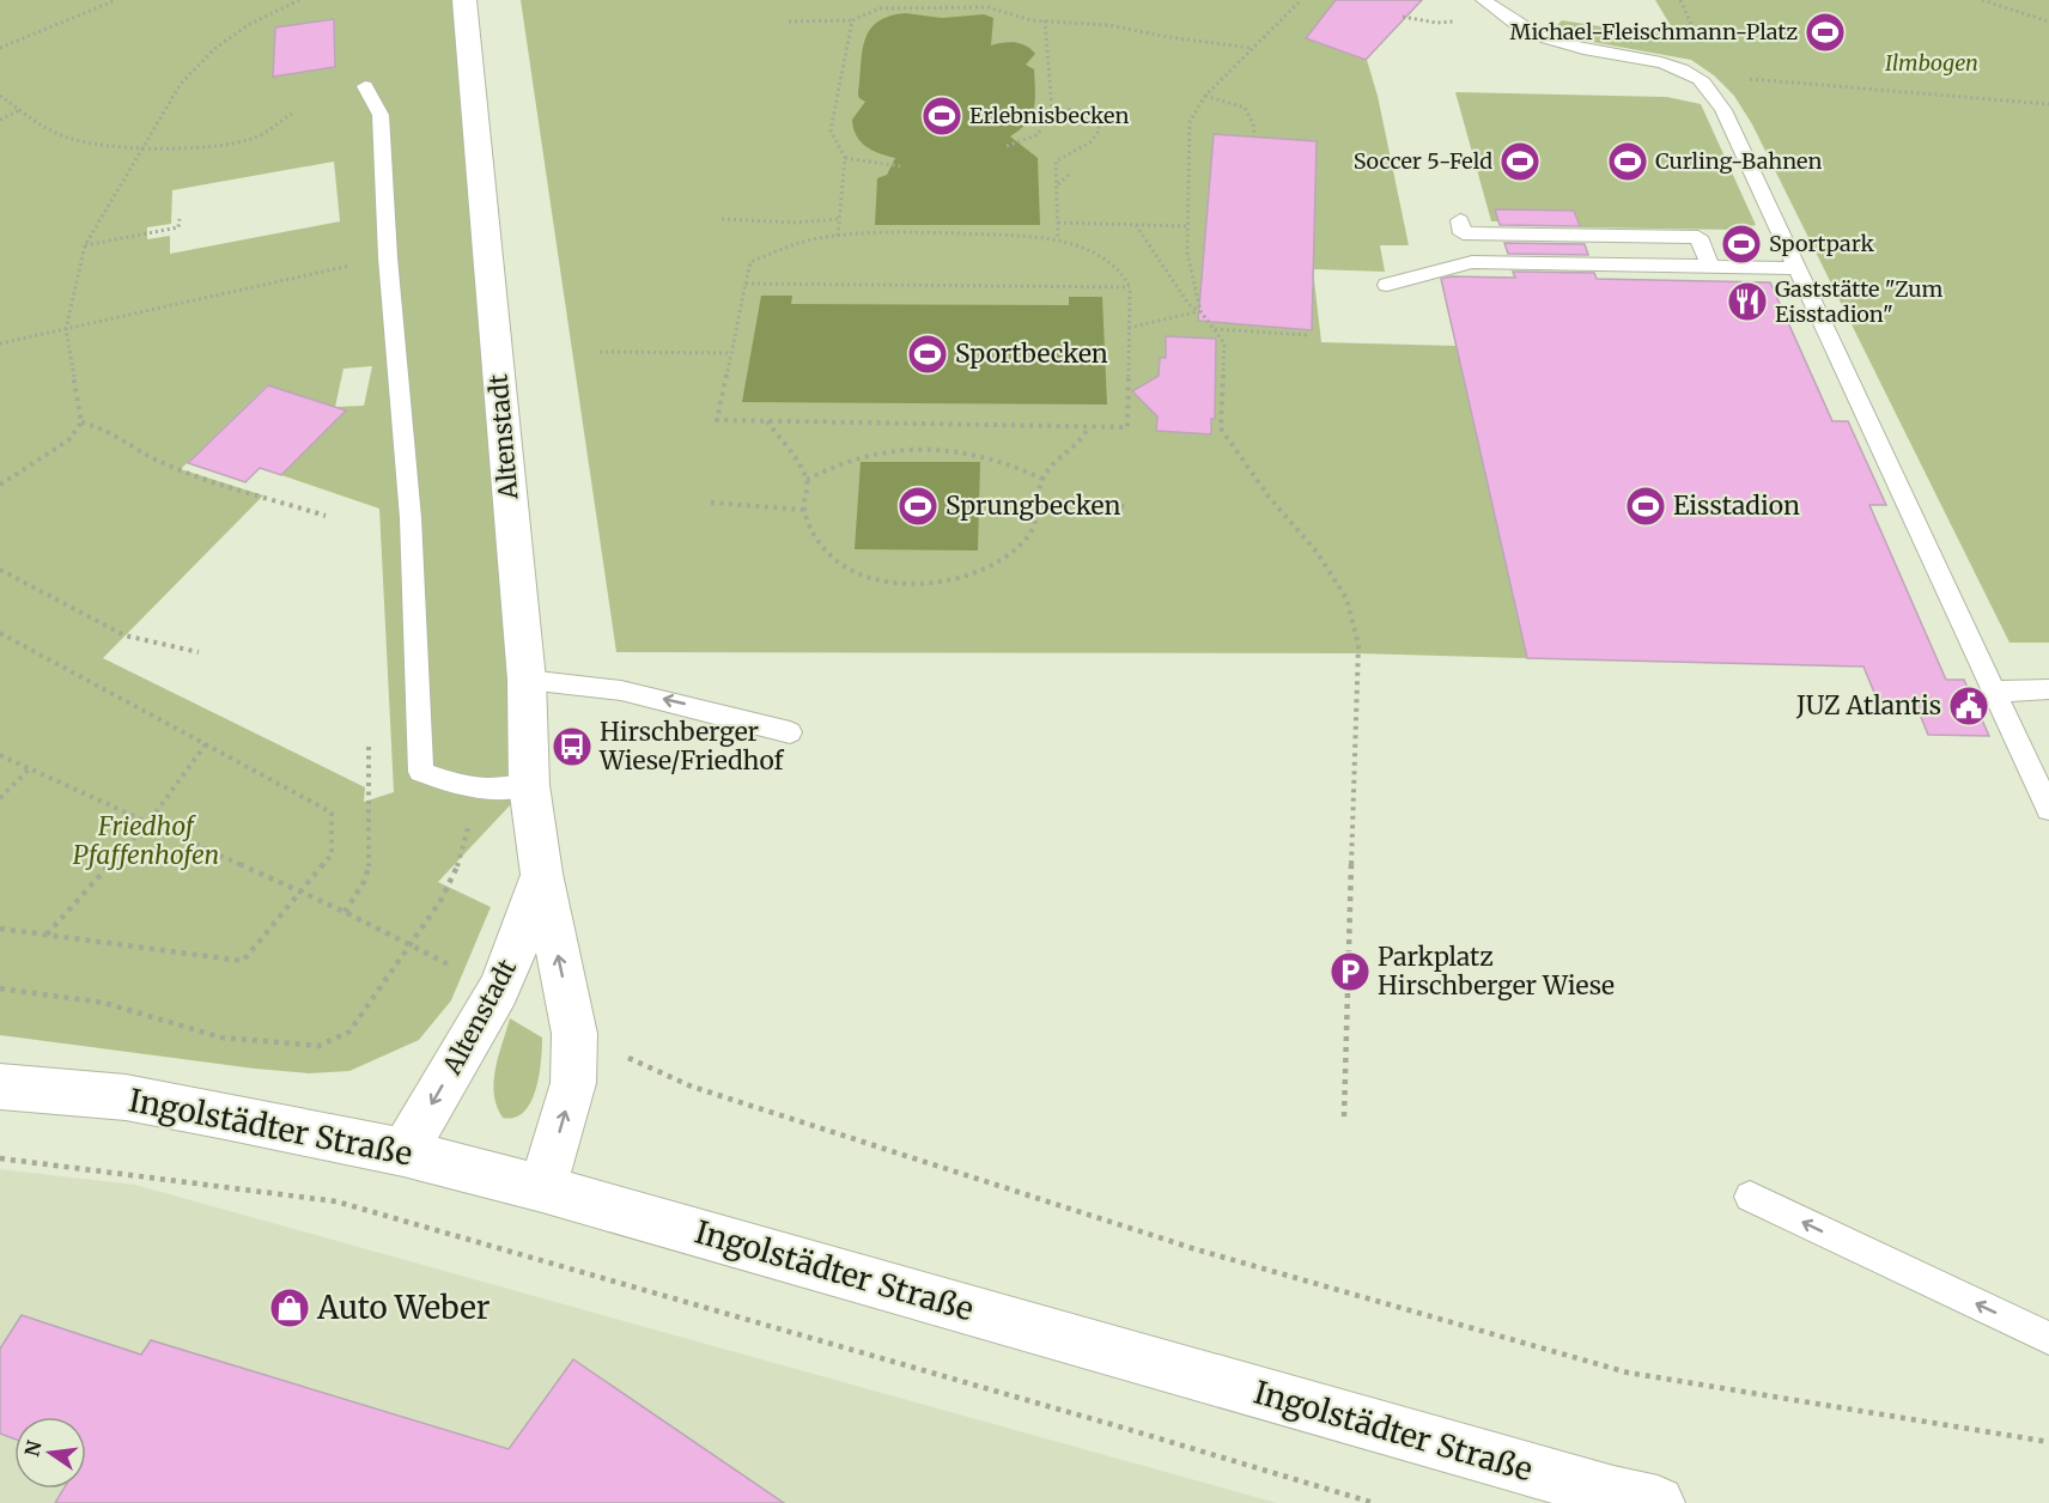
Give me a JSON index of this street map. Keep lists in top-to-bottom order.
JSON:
{
  "streets": {
    "street": ["Altenstadt", "Ingolstädter Straße"]
  },
  "crossings": [
    ["Altenstadt", "Ingolstädter Straße"]
  ],
  "parks": ["Ilmbogen", "Friedhof Pfaffenhofen"],
  "places": {
    "sports": [
      "Michael-Fleischmann-Platz",
      "Erlebnisbecken",
      "Soccer 5-Feld",
      "Curling-Bahnen",
      "Sportpark",
      "Sportbecken",
      "Sprungbecken",
      "Eisstadion"
    ],
    "restaurant": ["Gaststätte \"Zum Eisstadion\""],
    "public building": ["JUZ Atlantis"],
    "bus stop": ["Hirschberger Wiese/Friedhof"],
    "parking": ["Parkplatz Hirschberger Wiese"],
    "shop": ["Auto Weber"]
  },
  "north": "left"
}
